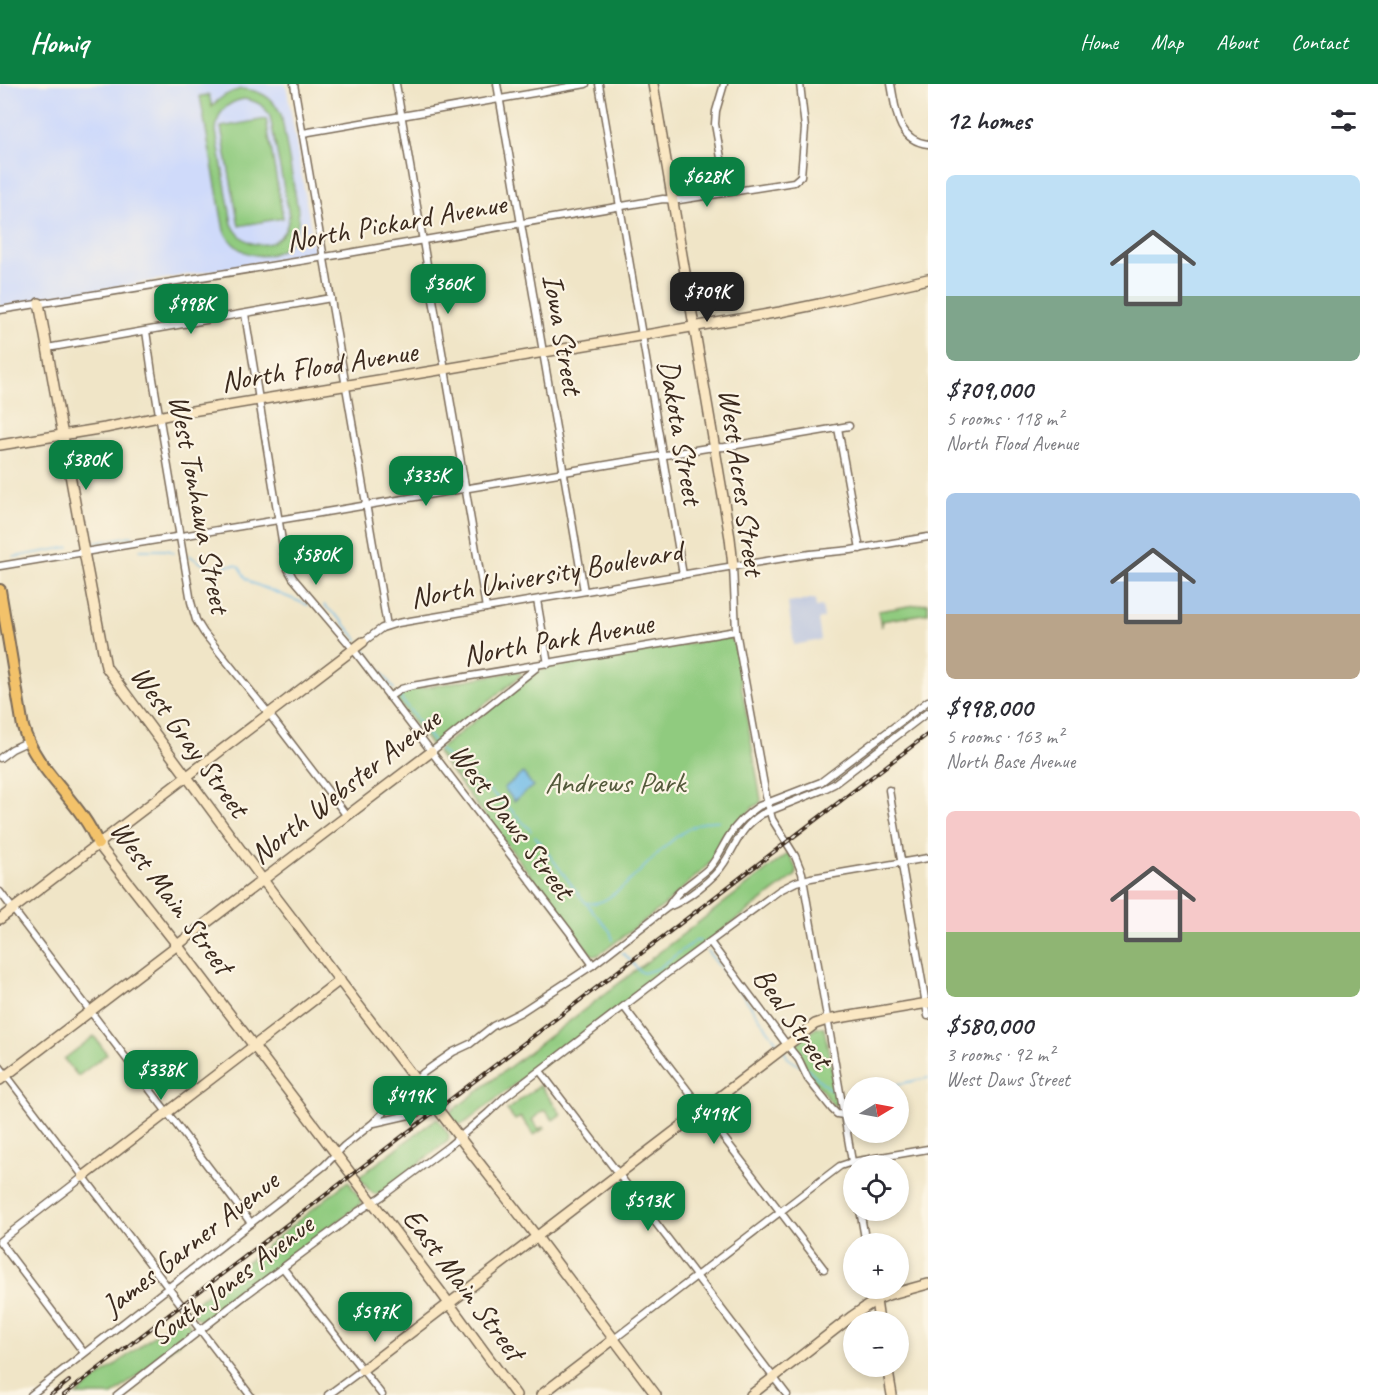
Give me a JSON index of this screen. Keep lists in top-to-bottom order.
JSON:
{
  "streets": {
    "main road": ["West Main Street"],
    "street": [
      "North Pickard Avenue",
      "Iowa Street",
      "North Flood Avenue",
      "Dakota Street",
      "West Acres Street",
      "West Tonhawa Street",
      "North University Boulevard",
      "North Park Avenue",
      "West Gray Street",
      "North Webster Avenue",
      "West Daws Street",
      "Beal Street",
      "James Garner Avenue",
      "South Jones Avenue",
      "East Main Street"
    ]
  },
  "crossings": [
    ["North Pickard Avenue", "Iowa Street"],
    ["North Pickard Avenue", "Dakota Street"],
    ["North Pickard Avenue", "West Acres Street"],
    ["North Pickard Avenue", "West Gray Street"],
    ["Iowa Street", "North Flood Avenue"],
    ["Iowa Street", "North University Boulevard"],
    ["North Flood Avenue", "Dakota Street"],
    ["North Flood Avenue", "West Acres Street"],
    ["North Flood Avenue", "West Tonhawa Street"],
    ["North Flood Avenue", "West Gray Street"],
    ["North Flood Avenue", "West Daws Street"],
    ["Dakota Street", "North University Boulevard"],
    ["West Acres Street", "North University Boulevard"],
    ["West Acres Street", "North Park Avenue"],
    ["West Acres Street", "James Garner Avenue"],
    ["West Acres Street", "South Jones Avenue"],
    ["West Tonhawa Street", "North University Boulevard"],
    ["West Tonhawa Street", "North Webster Avenue"],
    ["North University Boulevard", "West Gray Street"],
    ["North University Boulevard", "West Daws Street"],
    ["North University Boulevard", "West Main Street"],
    ["North Park Avenue", "North Webster Avenue"],
    ["North Park Avenue", "West Daws Street"],
    ["West Gray Street", "North Webster Avenue"],
    ["West Gray Street", "James Garner Avenue"],
    ["West Gray Street", "South Jones Avenue"],
    ["North Webster Avenue", "West Daws Street"],
    ["North Webster Avenue", "West Main Street"],
    ["West Daws Street", "James Garner Avenue"],
    ["West Main Street", "James Garner Avenue"],
    ["West Main Street", "South Jones Avenue"],
    ["West Main Street", "East Main Street"],
    ["Beal Street", "South Jones Avenue"],
    ["South Jones Avenue", "East Main Street"]
  ],
  "parks": ["Andrews Park"],
  "north": "right",
  "page": {
    "header": "Homiq",
    "nav": [
      "Home",
      "Map",
      "About",
      "Contact"
    ],
    "heading": "12 homes",
    "list": [
      {
        "name": "$709,000",
        "note": "5 rooms · 118 m² · North Flood Avenue"
      },
      {
        "name": "$998,000",
        "note": "5 rooms · 163 m² · North Base Avenue"
      },
      {
        "name": "$580,000",
        "note": "3 rooms · 92 m² · West Daws Street"
      }
    ],
    "price": [
      "$628K",
      "$360K",
      "$709K",
      "$998K",
      "$380K",
      "$335K",
      "$580K",
      "$338K",
      "$419K",
      "$419K",
      "$513K",
      "$597K"
    ],
    "map_buttons": ["+", "−"]
  }
}
